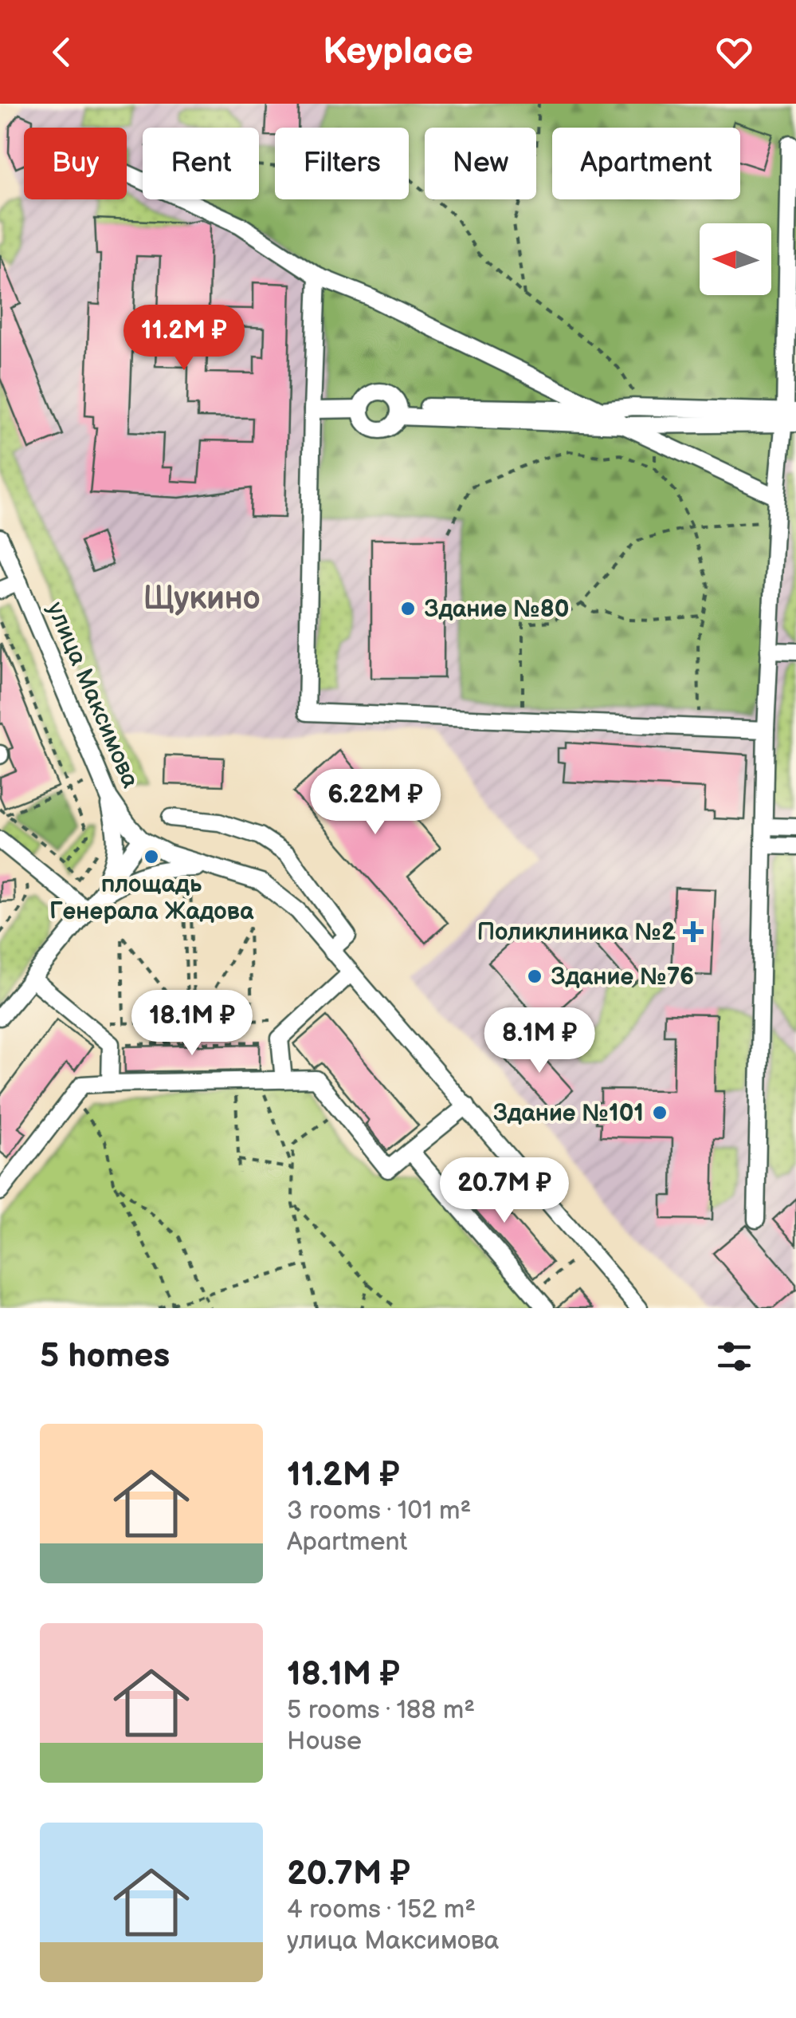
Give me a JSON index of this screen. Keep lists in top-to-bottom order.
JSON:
{
  "streets": {
    "street": ["улица Максимова"]
  },
  "districts": ["Щукино"],
  "places": {
    "other": [
      "Здание №80",
      "площадь Генерала Жадова",
      "Здание №76",
      "Здание №101"
    ],
    "health": ["Поликлиника №2"]
  },
  "north": "left",
  "page": {
    "header": "Keyplace",
    "chip": [
      "Buy",
      "Rent",
      "Filters",
      "New",
      "Apartment"
    ],
    "price": [
      "11.2M ₽",
      "6.22M ₽",
      "18.1M ₽",
      "8.1M ₽",
      "20.7M ₽"
    ],
    "heading": "5 homes",
    "list": [
      {
        "name": "11.2M ₽",
        "note": "3 rooms · 101 m² · Apartment"
      },
      {
        "name": "18.1M ₽",
        "note": "5 rooms · 188 m² · House"
      },
      {
        "name": "20.7M ₽",
        "note": "4 rooms · 152 m² · улица Максимова"
      }
    ]
  }
}
